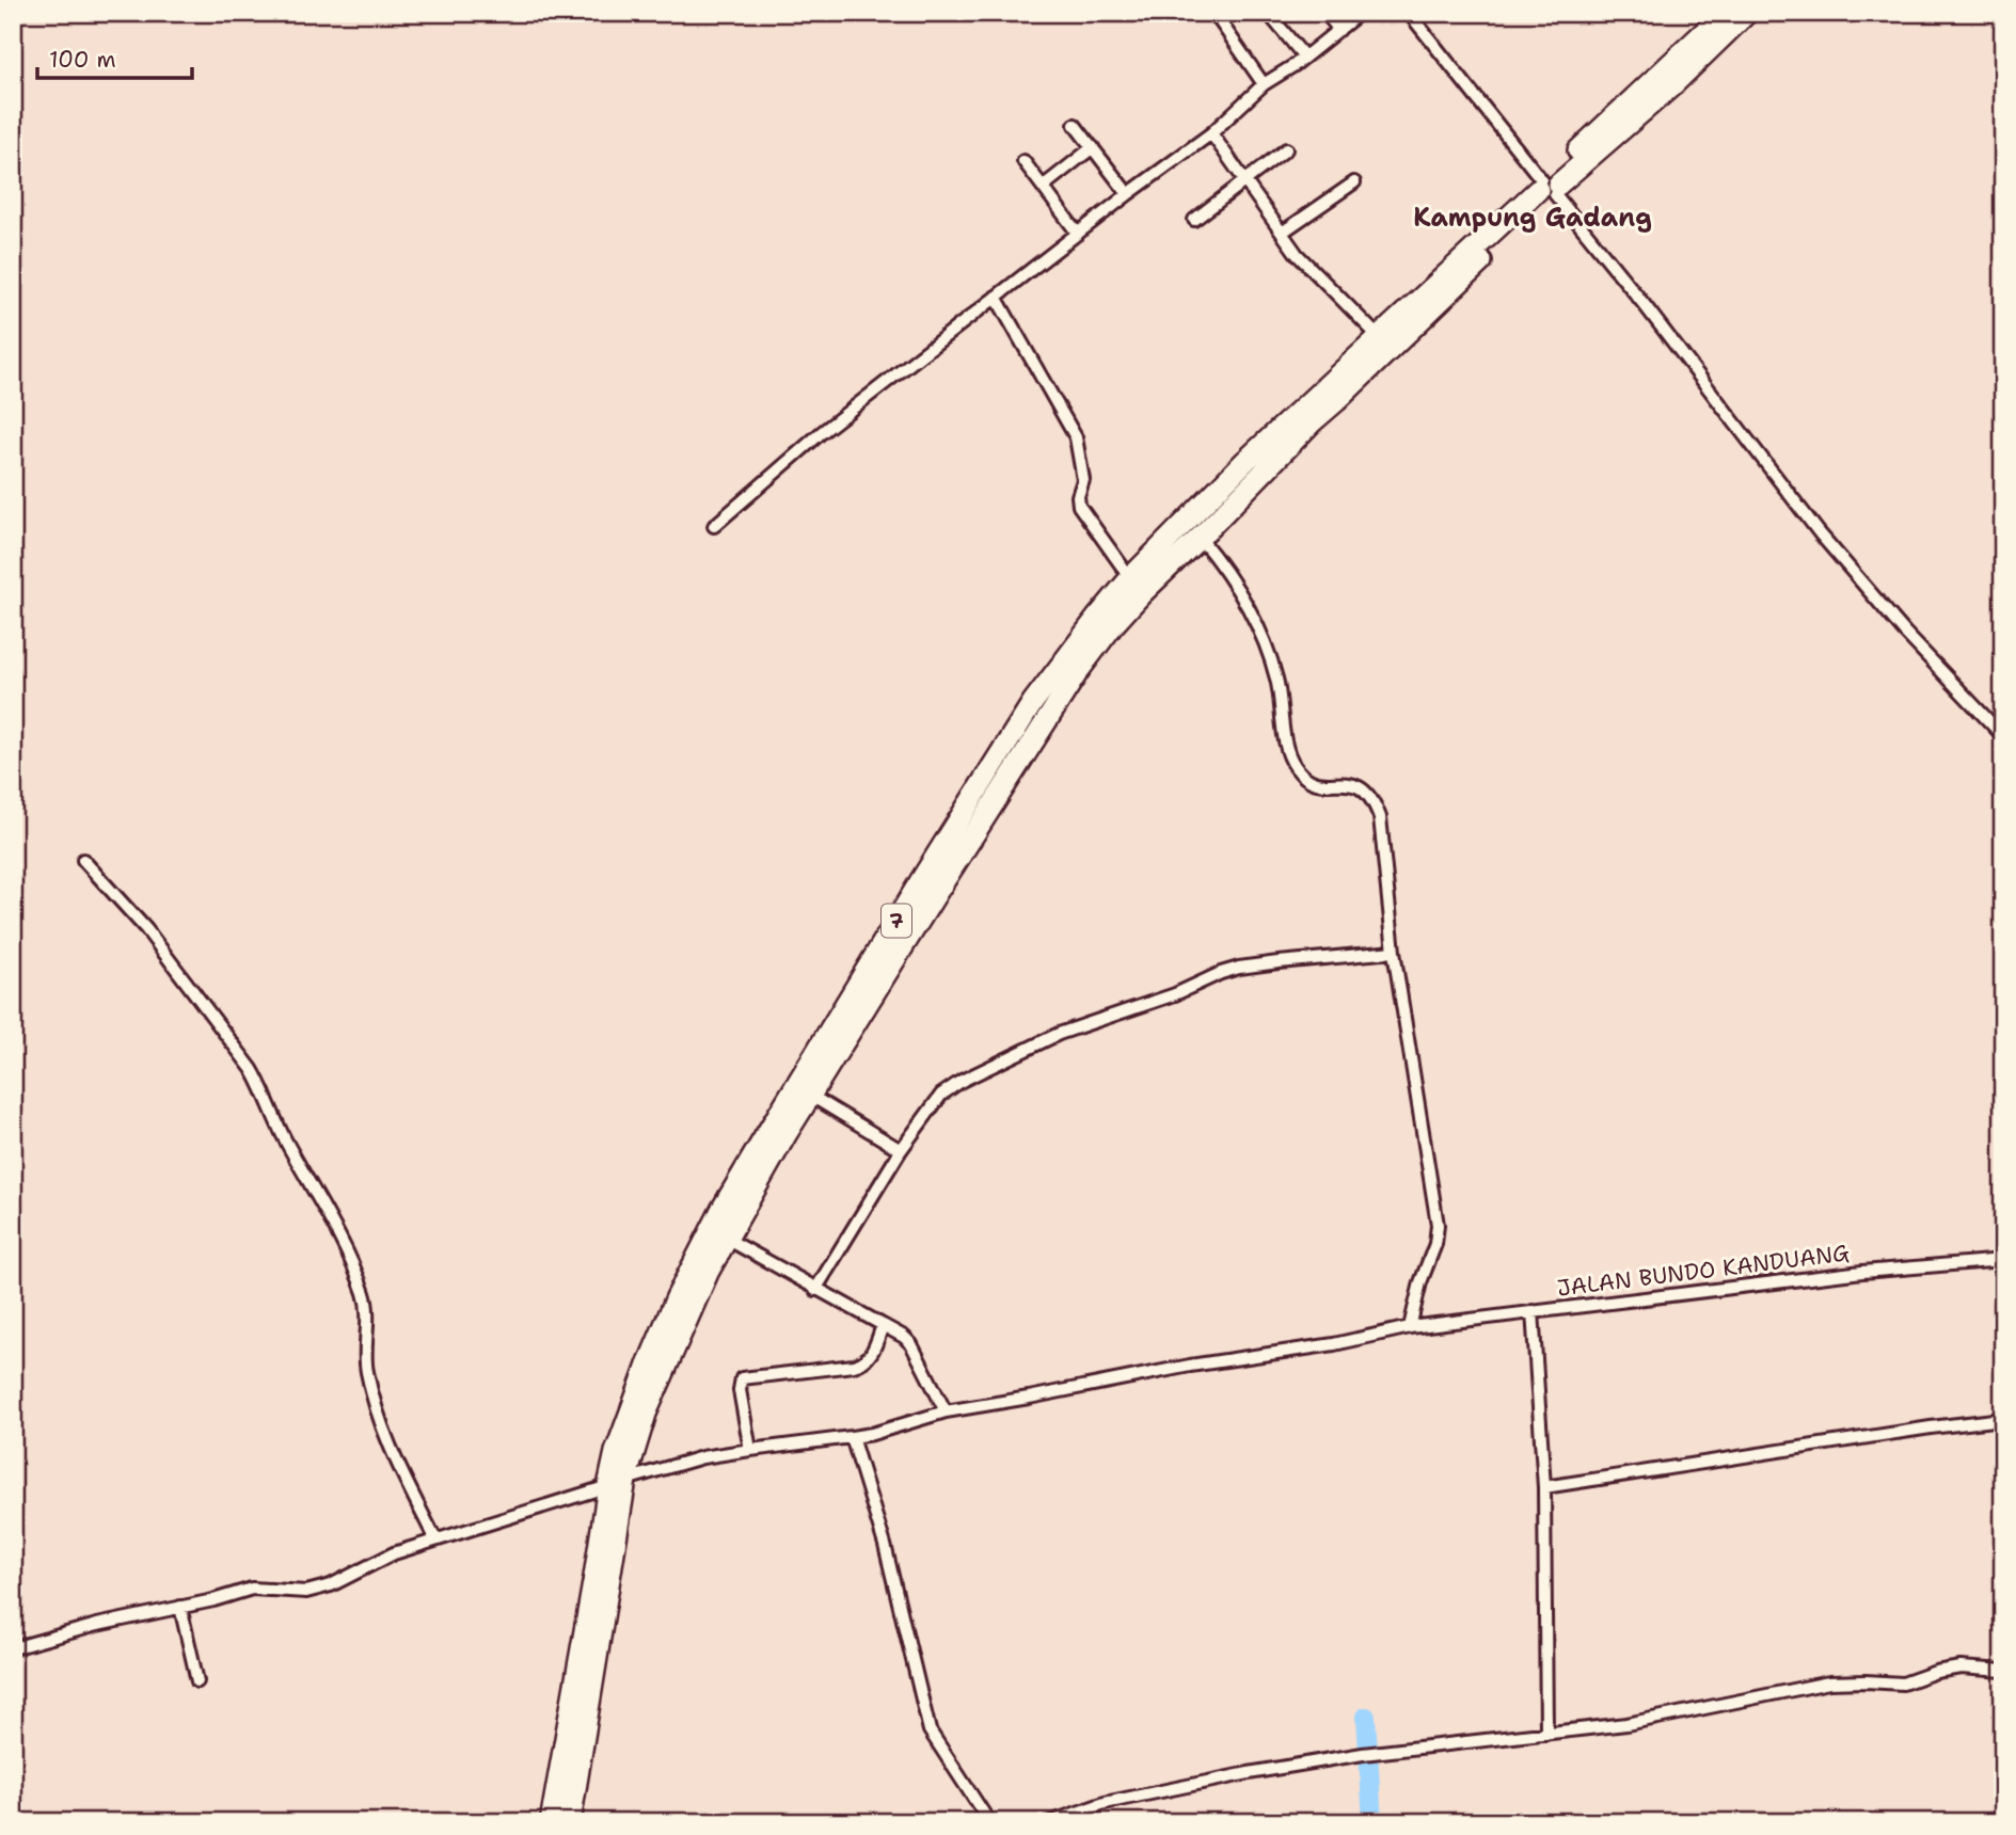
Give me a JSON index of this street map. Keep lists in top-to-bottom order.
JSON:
{
  "streets": {
    "highway": ["7"],
    "street": ["JALAN BUNDO KANDUANG"]
  },
  "crossings": [
    ["7", "JALAN BUNDO KANDUANG"]
  ],
  "districts": ["Kampung Gadang"],
  "scale_bar": "100 m"
}
